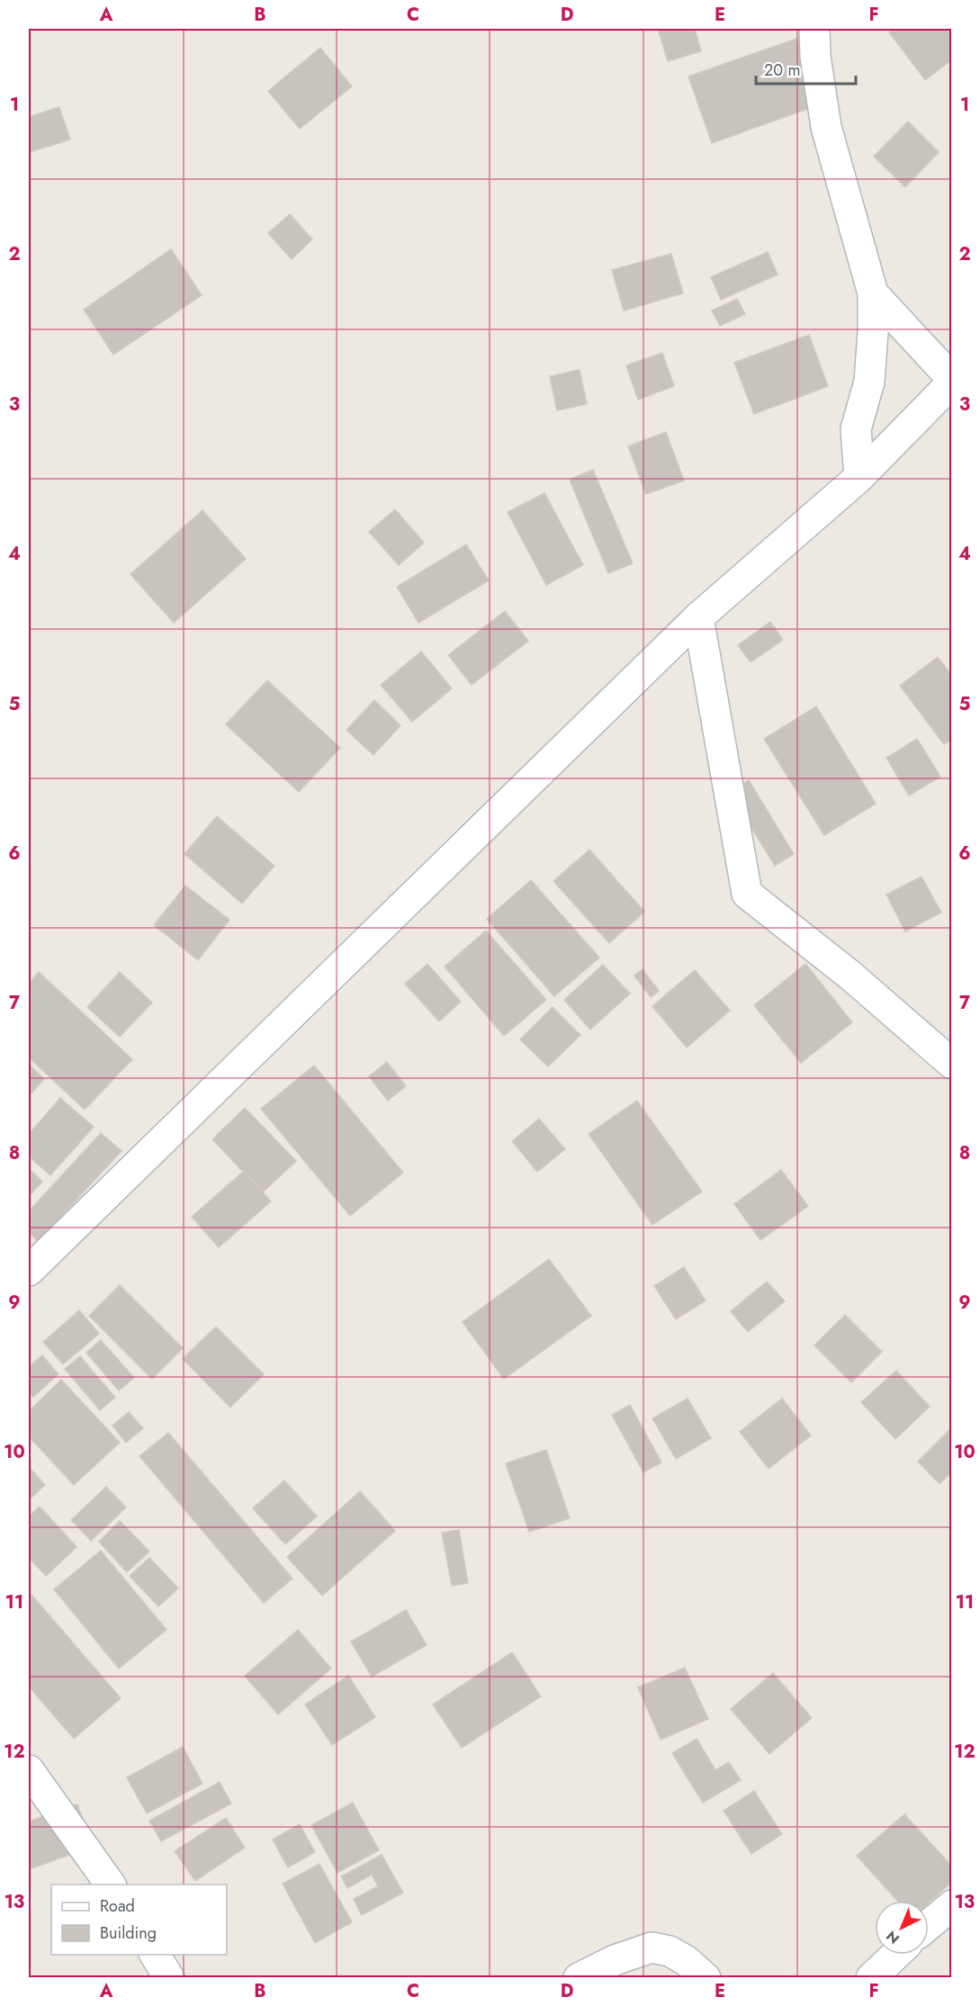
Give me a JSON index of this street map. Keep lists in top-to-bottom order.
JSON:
{
  "legend": ["Road", "Building"],
  "scale_bar": "20 m",
  "north": "bottom left",
  "grid": {
    "columns": [
      "A",
      "B",
      "C",
      "D",
      "E",
      "F"
    ],
    "rows": [
      "1",
      "2",
      "3",
      "4",
      "5",
      "6",
      "7",
      "8",
      "9",
      "10",
      "11",
      "12",
      "13"
    ]
  }
}
